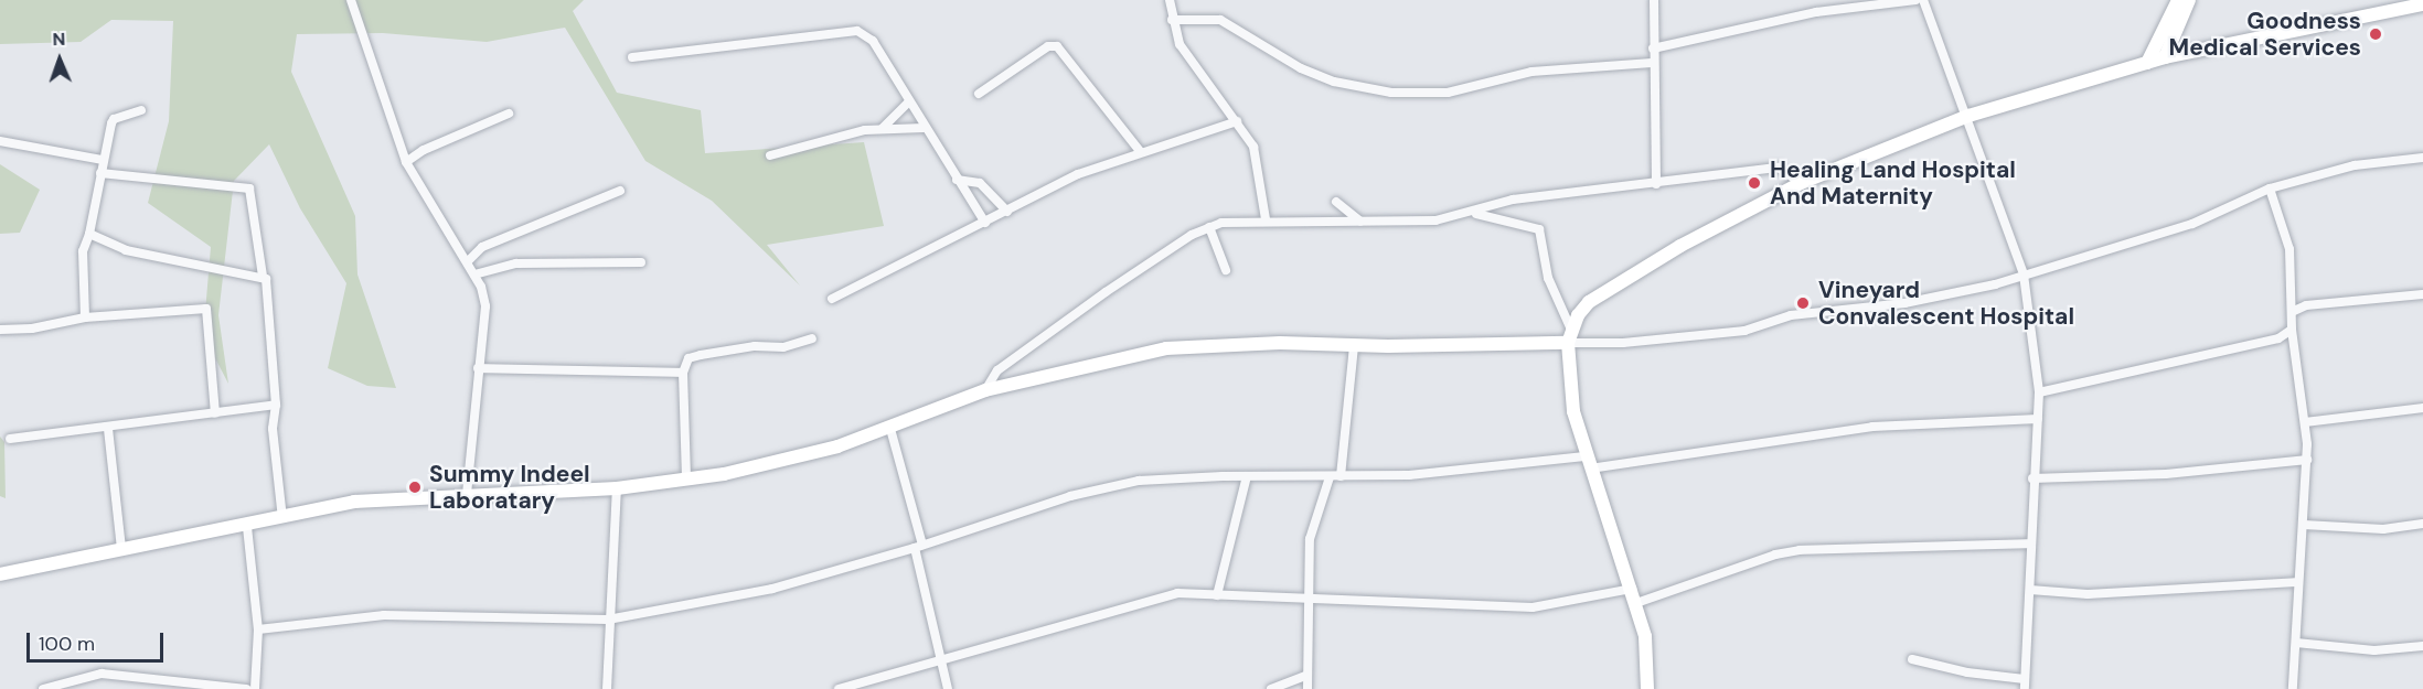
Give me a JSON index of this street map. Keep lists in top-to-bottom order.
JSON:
{
  "places": [
    "Goodness Medical Services",
    "Healing Land Hospital And Maternity",
    "Vineyard Convalescent Hospital",
    "Summy Indeel Laboratary"
  ],
  "scale_bar": "100 m",
  "north": "top"
}
